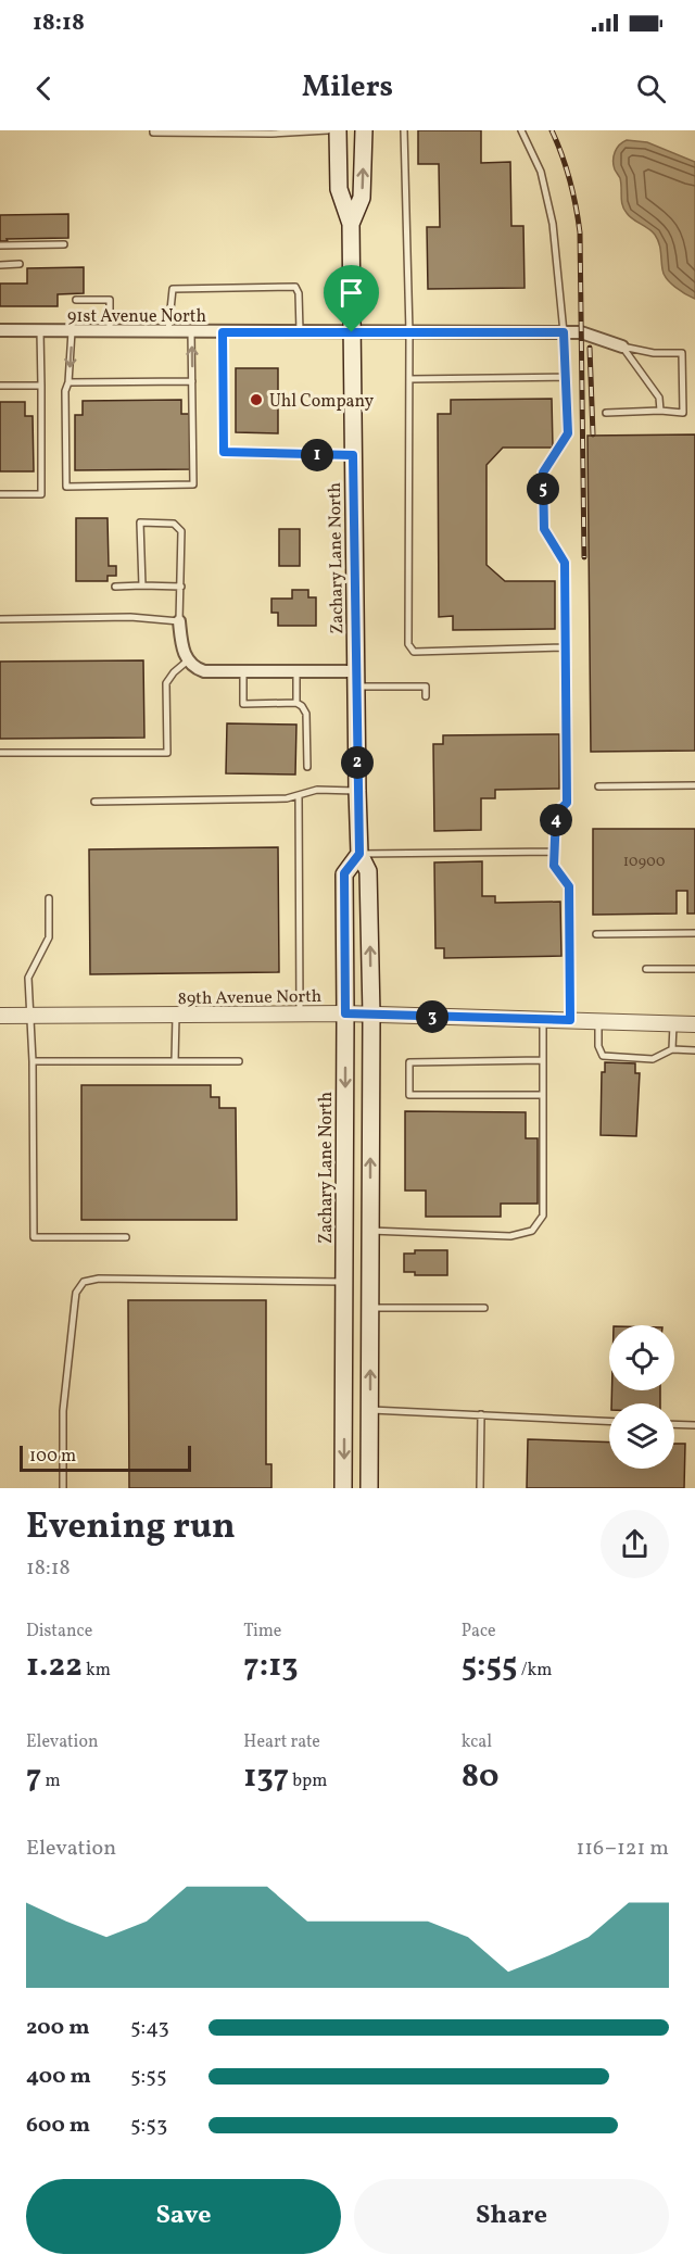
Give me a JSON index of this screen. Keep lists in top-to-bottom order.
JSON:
{
  "streets": {
    "main road": ["Zachary Lane North"],
    "street": ["91st Avenue North", "89th Avenue North"]
  },
  "crossings": [
    ["91st Avenue North", "Zachary Lane North"],
    ["Zachary Lane North", "89th Avenue North"]
  ],
  "places": ["Uhl Company"],
  "house_numbers": ["10900"],
  "scale_bar": "100 m",
  "page": {
    "status": "18:18",
    "header": "Milers",
    "pins": [
      "1",
      "5",
      "2",
      "4",
      "3"
    ],
    "scale": "100 m",
    "heading": ["Evening run", "18:18"],
    "stats": [
      ["Distance", "1.22 km"],
      ["Time", "7:13"],
      ["Pace", "5:55 /km"],
      ["Elevation", "7 m"],
      ["Heart rate", "137 bpm"],
      ["kcal", "80"]
    ],
    "chart": ["Elevation", "116–121 m"],
    "list": [
      {
        "name": "200 m",
        "note": "5:43"
      },
      {
        "name": "400 m",
        "note": "5:55"
      },
      {
        "name": "600 m",
        "note": "5:53"
      }
    ],
    "buttons": ["Save", "Share"]
  }
}
